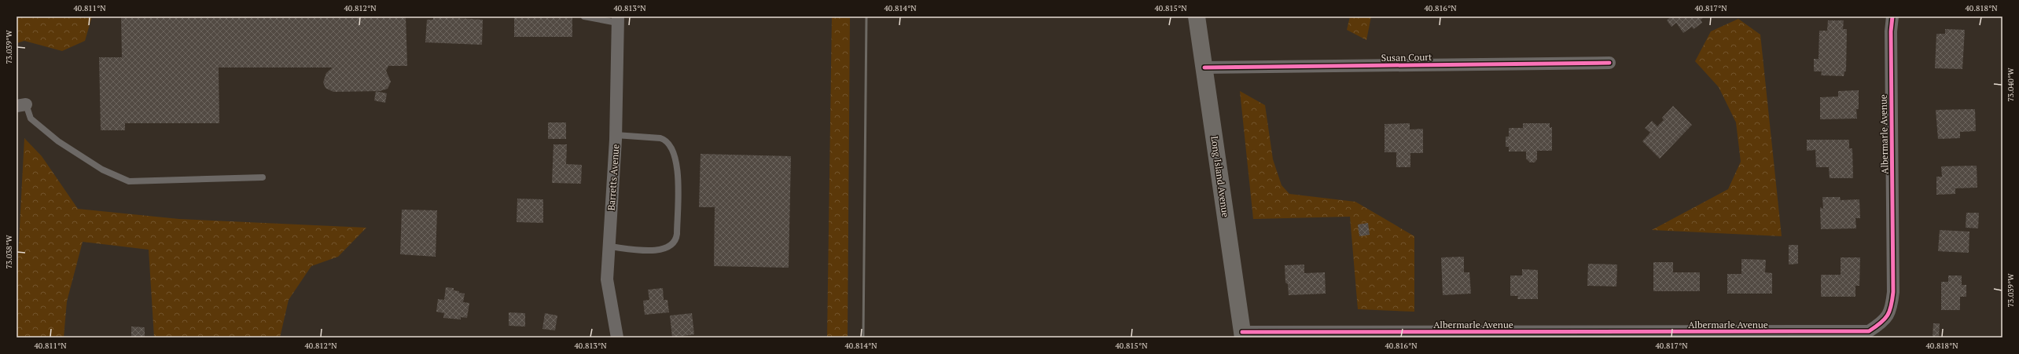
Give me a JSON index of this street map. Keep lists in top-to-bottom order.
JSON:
{
  "streets": {
    "street": [
      "Susan Court",
      "Albermarle Avenue",
      "Long Island Avenue",
      "Barretts Avenue"
    ]
  },
  "crossings": [
    ["Susan Court", "Long Island Avenue"],
    ["Albermarle Avenue", "Long Island Avenue"]
  ],
  "coordinates": [
    "40.811°N",
    "40.812°N",
    "40.813°N",
    "40.814°N",
    "40.815°N",
    "40.816°N",
    "40.817°N",
    "40.818°N",
    "73.039°W",
    "73.040°W",
    "73.038°W"
  ]
}
